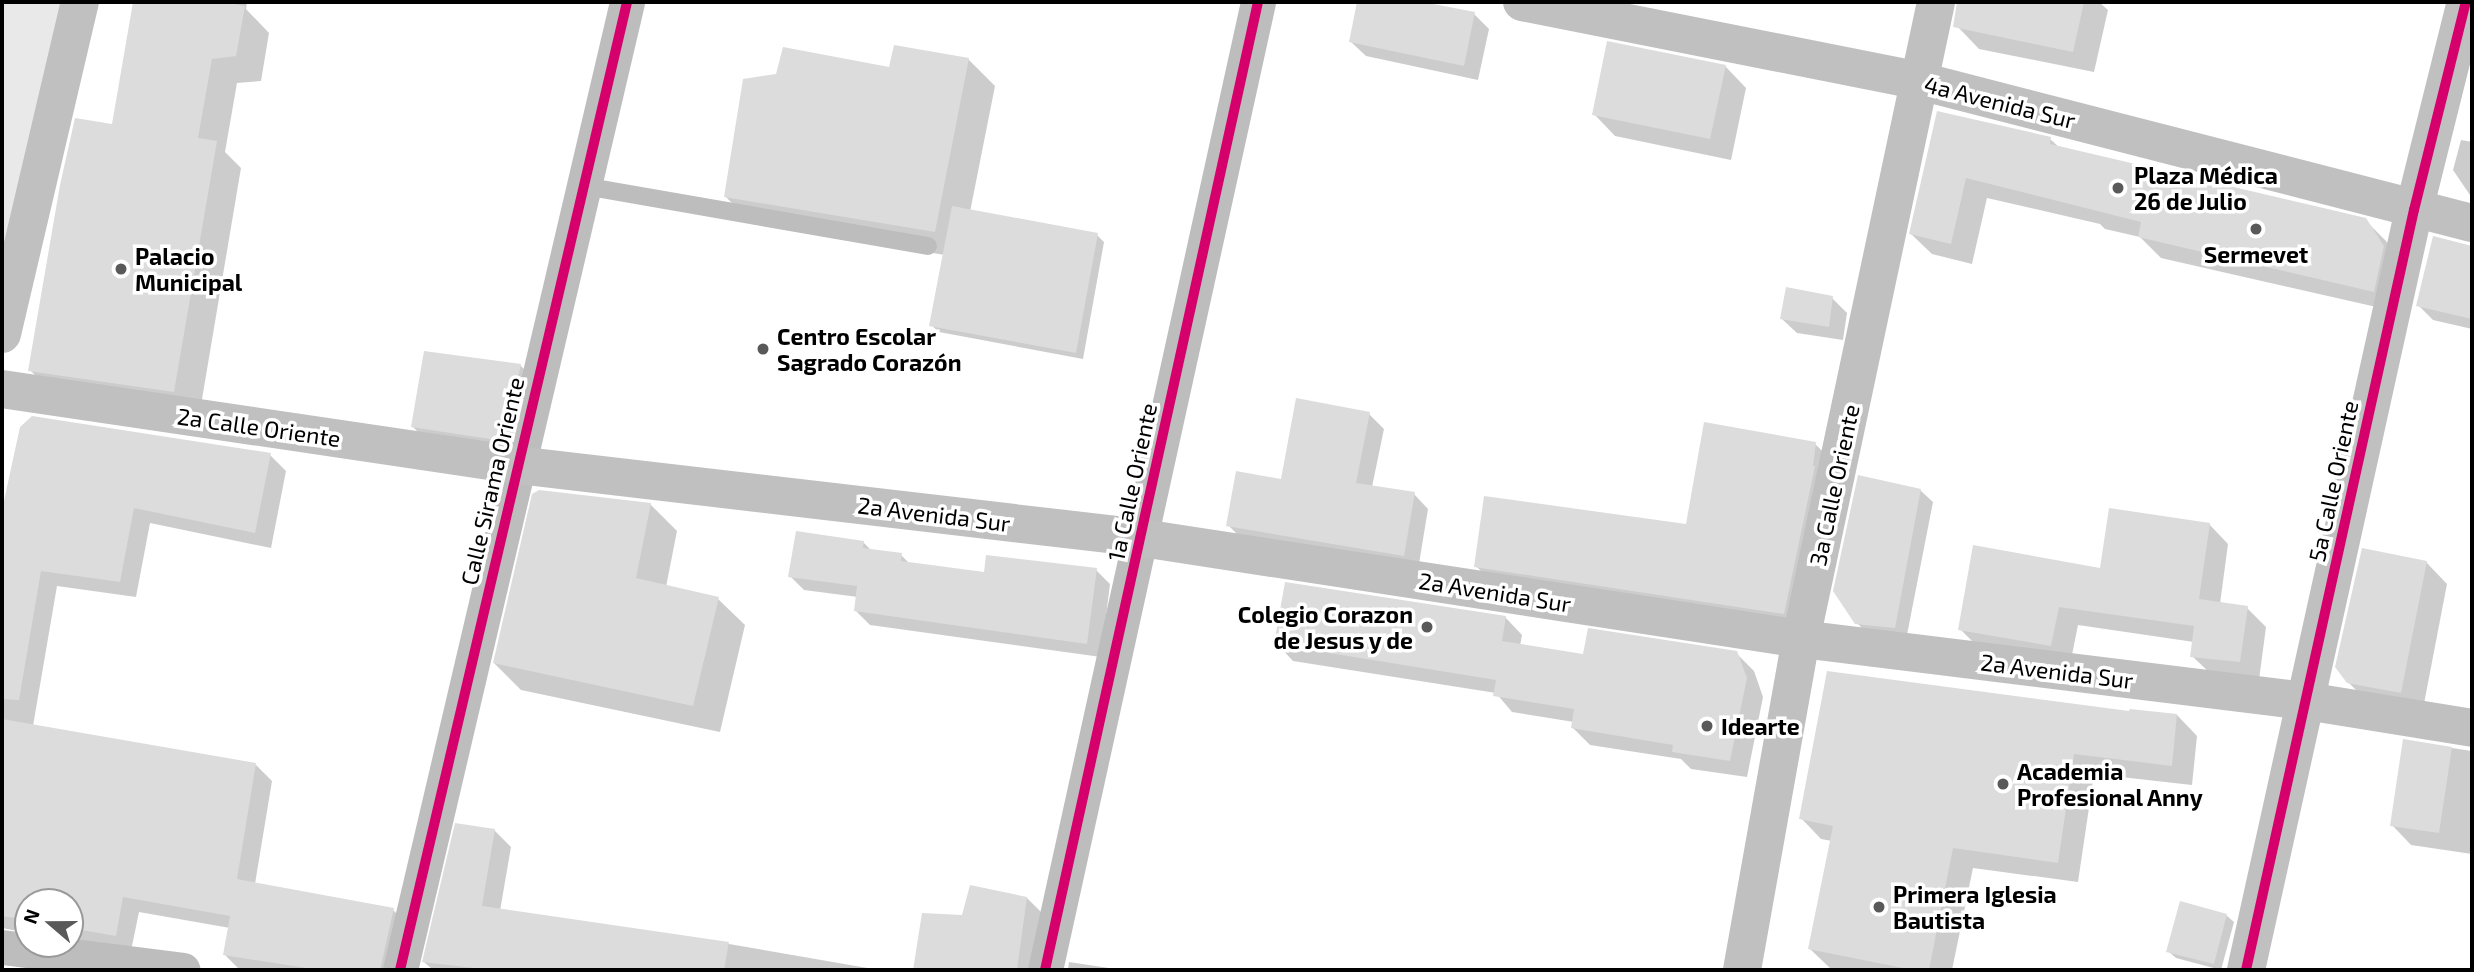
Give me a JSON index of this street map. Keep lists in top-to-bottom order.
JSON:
{
  "streets": {
    "main road": [
      "4a Avenida Sur",
      "2a Calle Oriente",
      "5a Calle Oriente",
      "3a Calle Oriente",
      "2a Avenida Sur"
    ],
    "street": ["Calle Sirama Oriente", "1a Calle Oriente"]
  },
  "crossings": [
    ["4a Avenida Sur", "5a Calle Oriente"],
    ["4a Avenida Sur", "3a Calle Oriente"],
    ["2a Calle Oriente", "Calle Sirama Oriente"],
    ["2a Calle Oriente", "2a Avenida Sur"],
    ["Calle Sirama Oriente", "2a Avenida Sur"],
    ["5a Calle Oriente", "2a Avenida Sur"],
    ["1a Calle Oriente", "2a Avenida Sur"],
    ["3a Calle Oriente", "2a Avenida Sur"]
  ],
  "places": [
    "Plaza Médica 26 de Julio",
    "Sermevet",
    "Palacio Municipal",
    "Centro Escolar Sagrado Corazón",
    "Colegio Corazon de Jesus y de",
    "Idearte",
    "Academia Profesional Anny",
    "Primera Iglesia Bautista"
  ],
  "north": "left"
}
